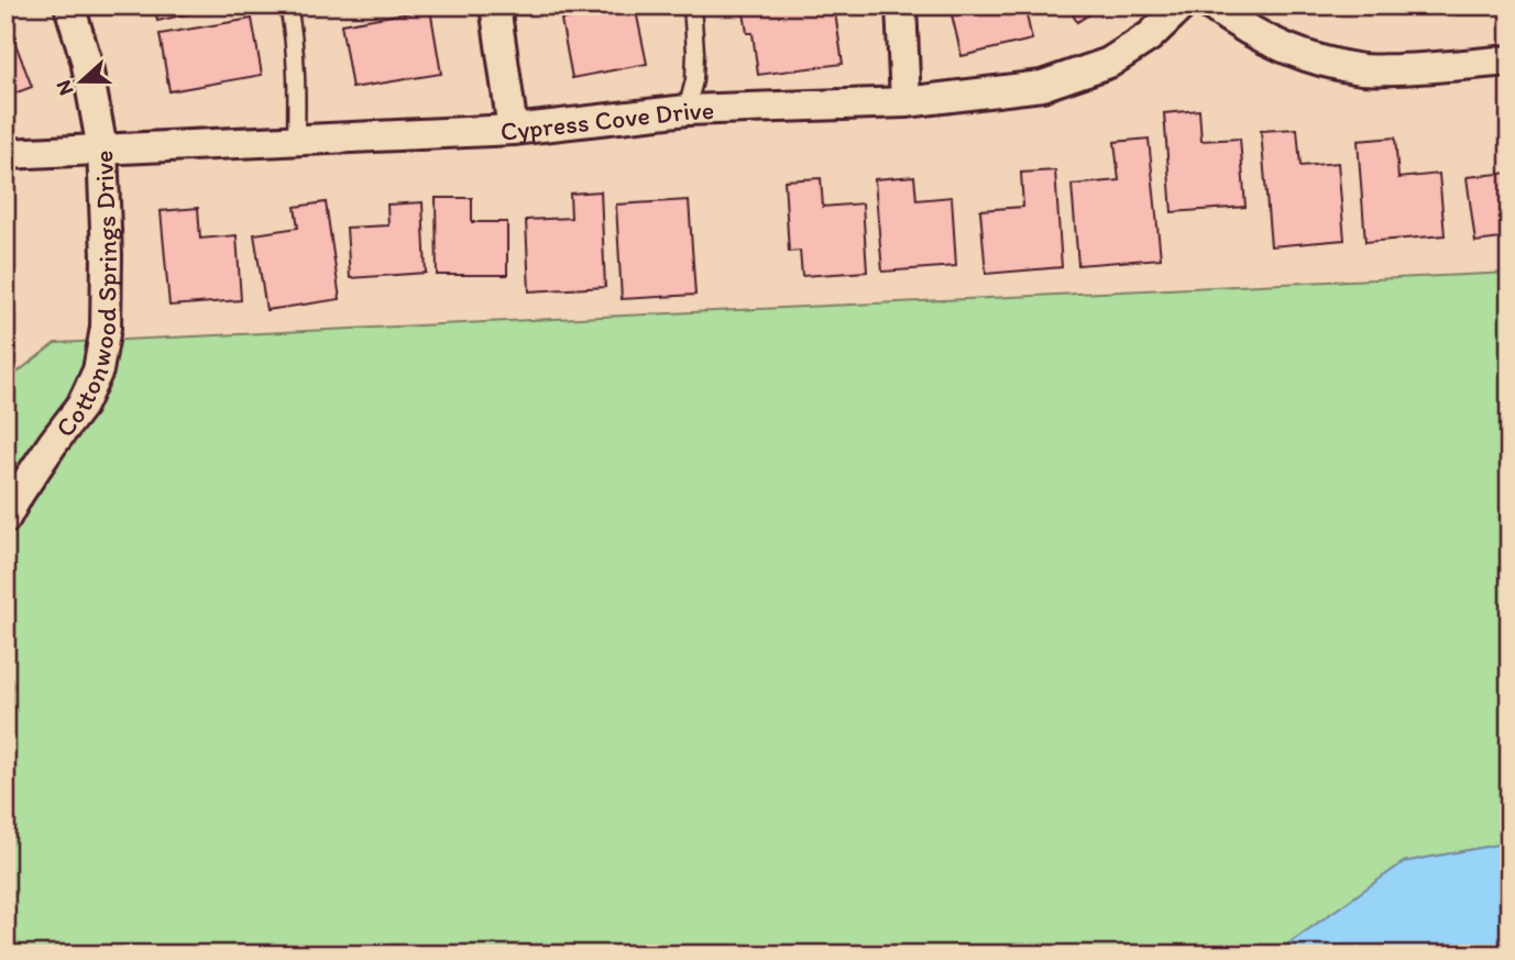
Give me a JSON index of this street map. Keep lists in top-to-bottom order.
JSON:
{
  "streets": {
    "street": ["Cypress Cove Drive", "Cottonwood Springs Drive"]
  },
  "crossings": [
    ["Cypress Cove Drive", "Cottonwood Springs Drive"]
  ],
  "north": "left"
}
